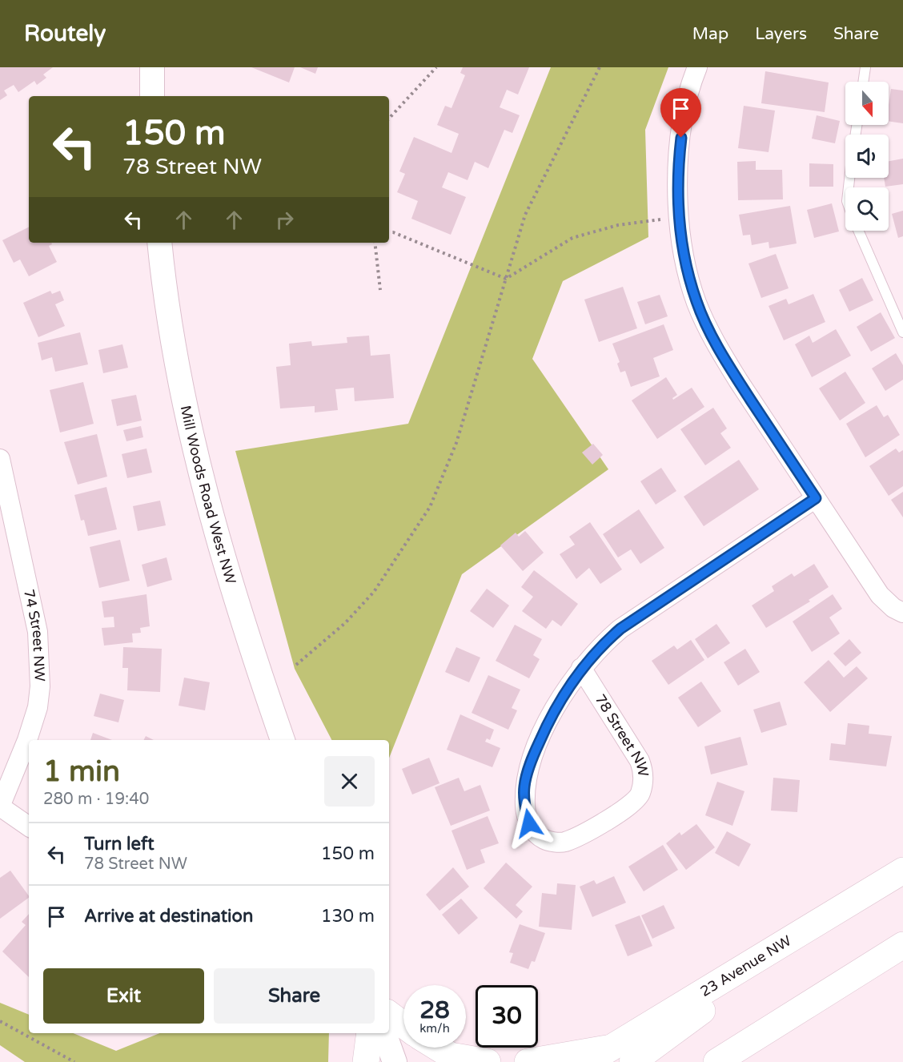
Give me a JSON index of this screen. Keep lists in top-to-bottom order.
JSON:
{
  "streets": {
    "main road": ["23 Avenue NW"],
    "street": ["Mill Woods Road West NW", "74 Street NW", "78 Street NW"]
  },
  "north": "bottom",
  "page": {
    "header": "Routely",
    "nav": ["Map", "Layers", "Share"],
    "turn": ["150 m", "78 Street NW"],
    "heading": ["1 min", "280 m · 19:40"],
    "list": [
      {
        "name": "Turn left",
        "note": "78 Street NW",
        "value": "150 m"
      },
      {
        "name": "Arrive at destination",
        "value": "130 m"
      }
    ],
    "buttons": ["Exit", "Share"],
    "speed": "28 km/h",
    "limit": "30"
  }
}
